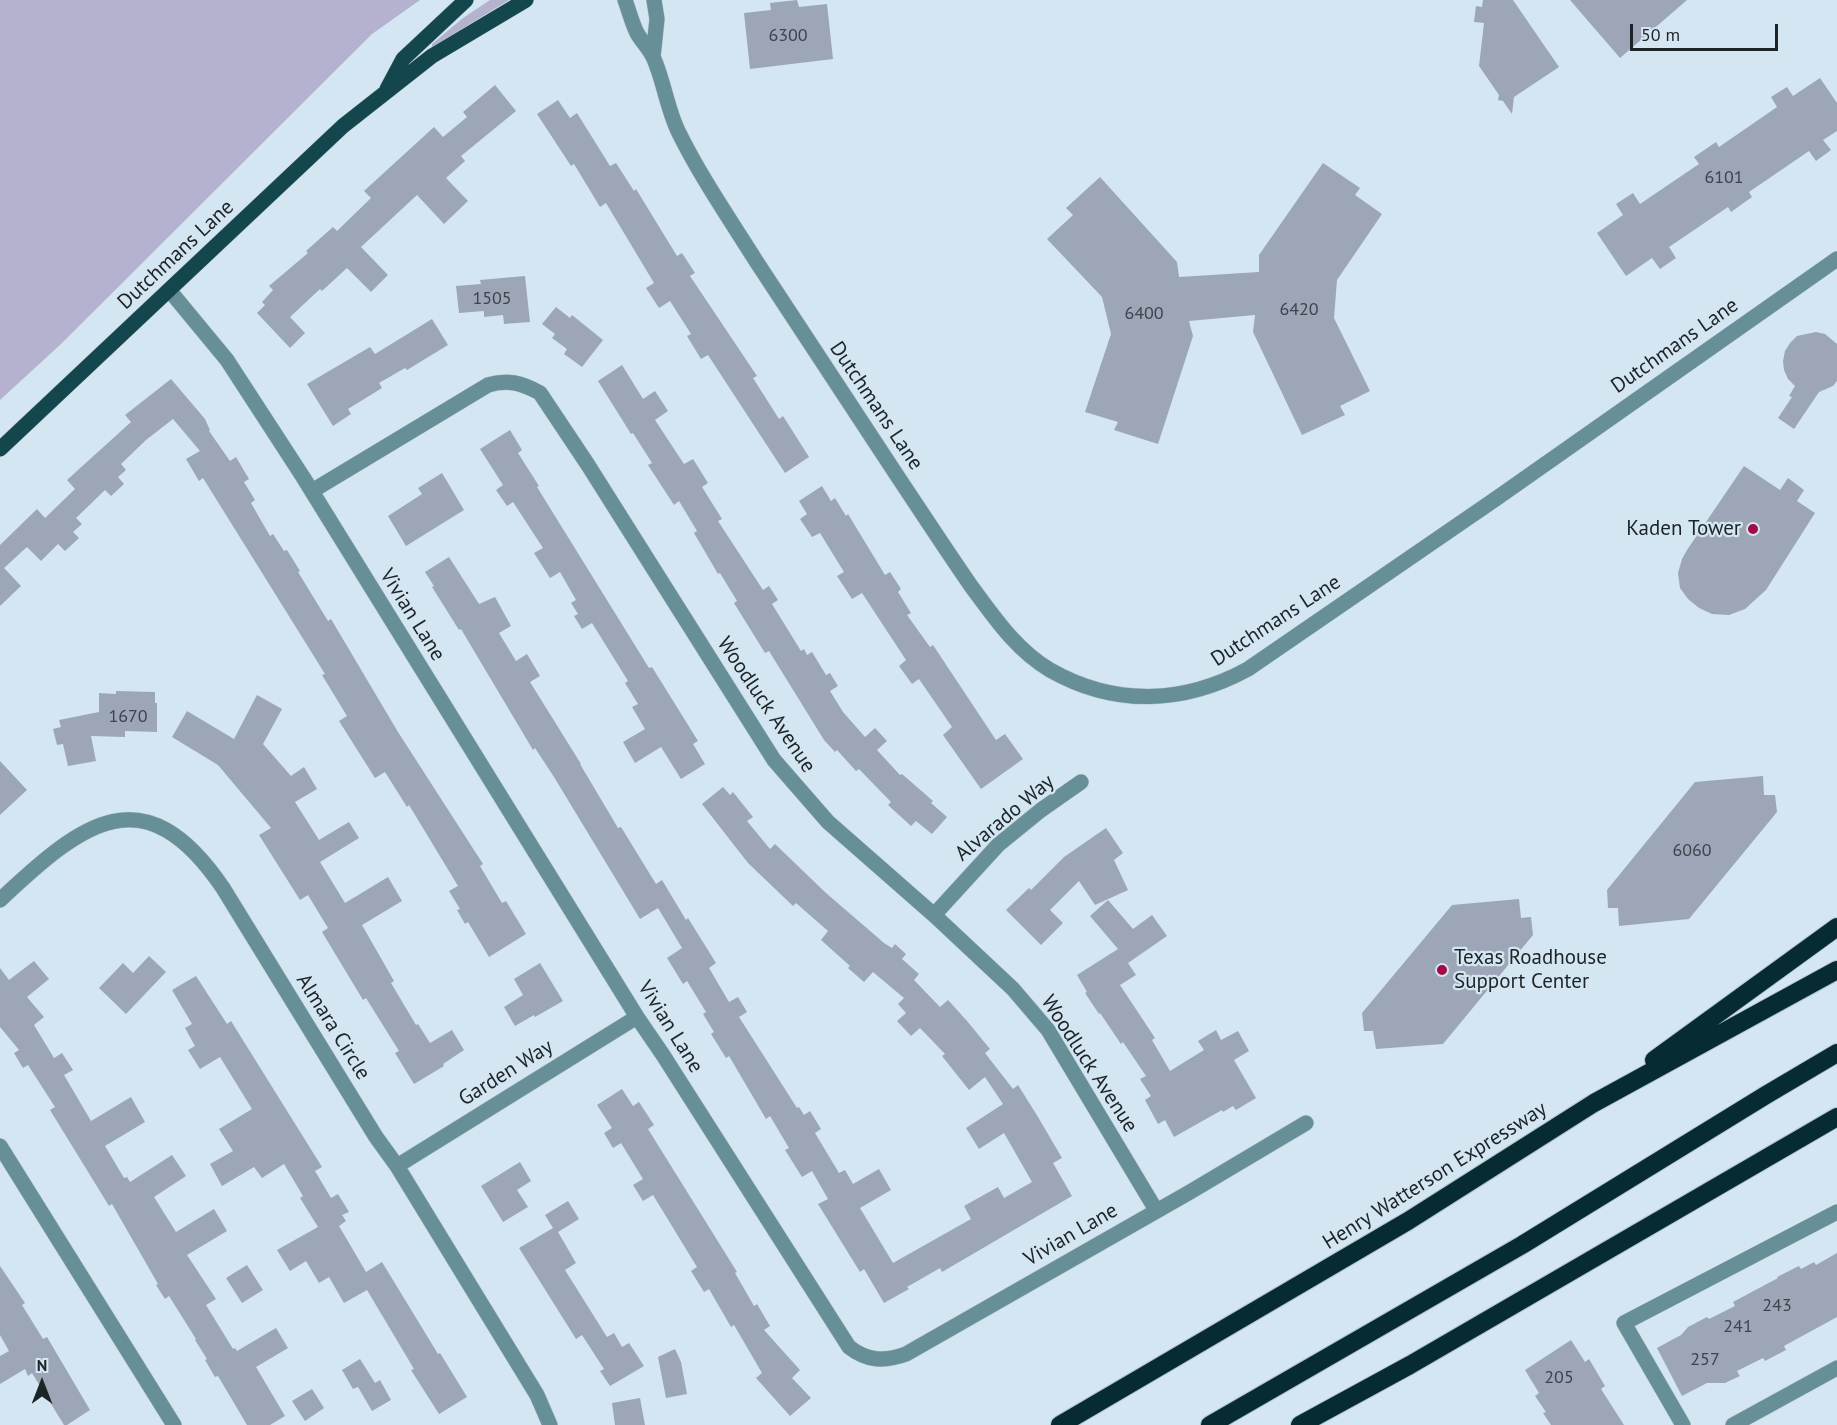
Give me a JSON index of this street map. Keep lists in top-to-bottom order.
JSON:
{
  "streets": {
    "highway": ["Henry Watterson Expressway"],
    "main road": ["Dutchmans Lane"],
    "street": [
      "Vivian Lane",
      "Woodluck Avenue",
      "Alvarado Way",
      "Almara Circle",
      "Garden Way"
    ]
  },
  "crossings": [
    ["Dutchmans Lane", "Vivian Lane"],
    ["Vivian Lane", "Woodluck Avenue"],
    ["Vivian Lane", "Garden Way"],
    ["Woodluck Avenue", "Alvarado Way"],
    ["Almara Circle", "Garden Way"]
  ],
  "places": ["Kaden Tower", "Texas Roadhouse Support Center"],
  "house_numbers": [
    "6300",
    "6101",
    "1505",
    "6420",
    "6400",
    "1670",
    "6060",
    "243",
    "241",
    "257",
    "205"
  ],
  "scale_bar": "50 m",
  "north": "top"
}
